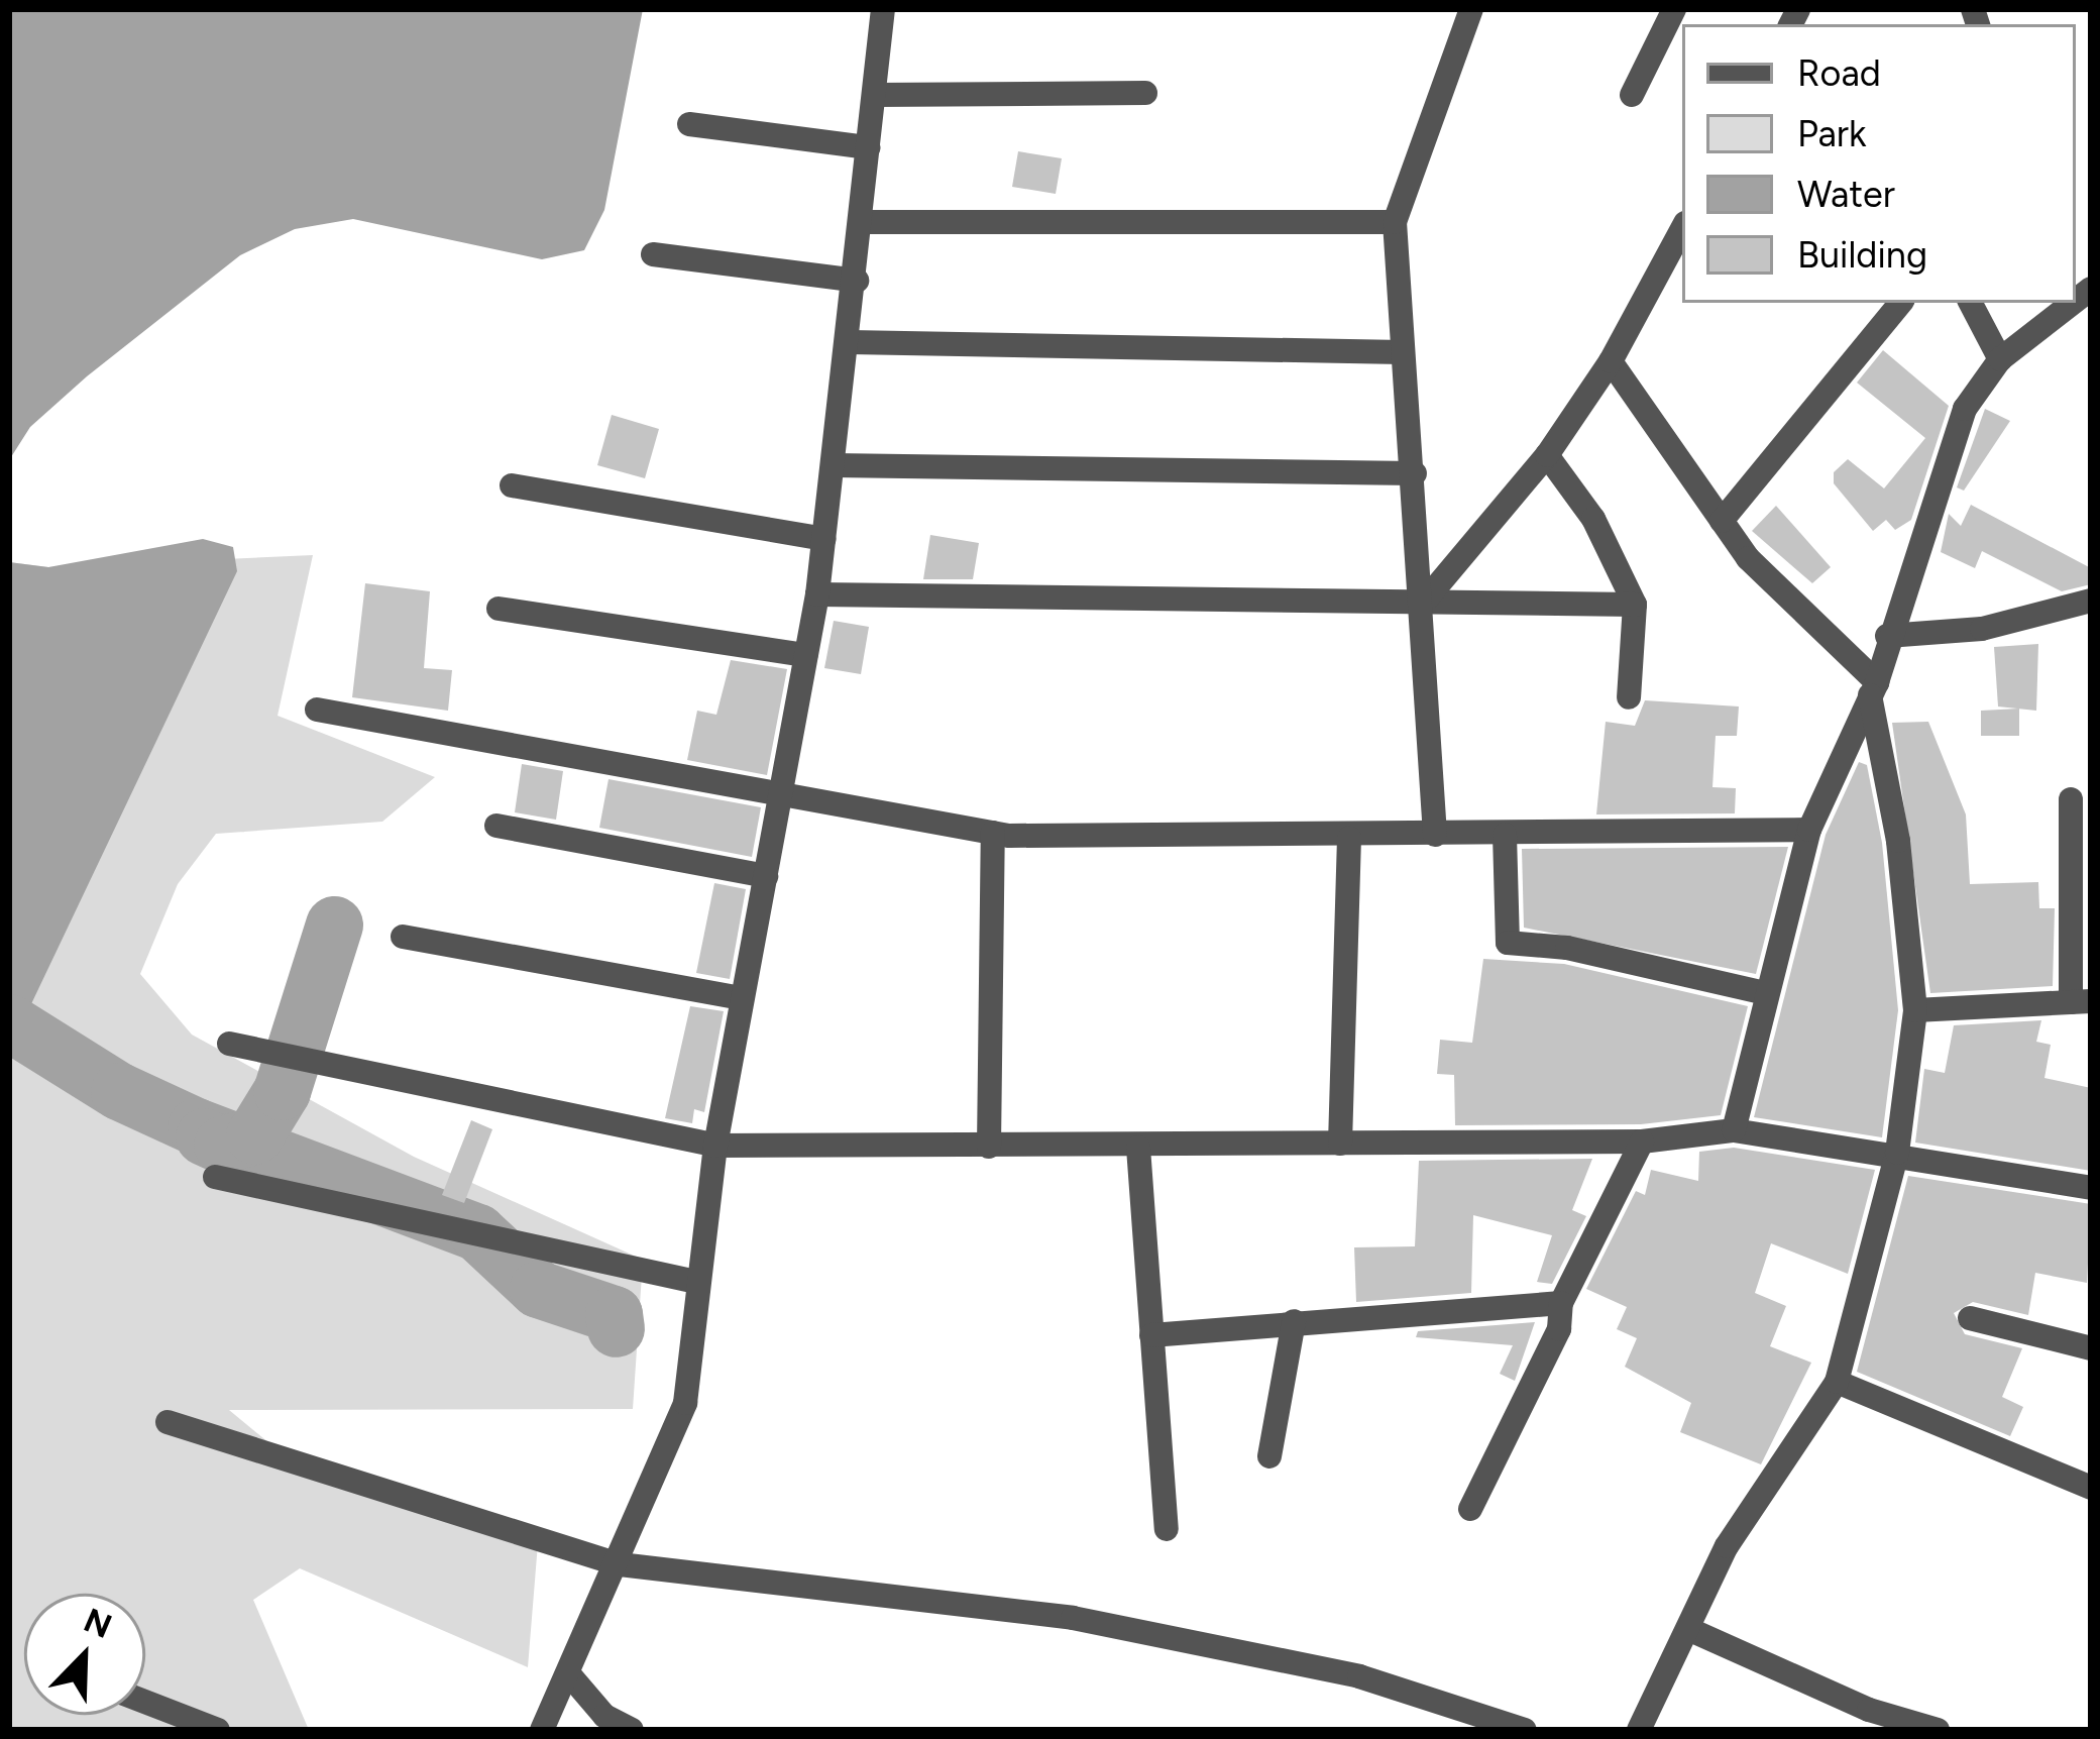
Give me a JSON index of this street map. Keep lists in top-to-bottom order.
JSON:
{
  "legend": [
    "Road",
    "Park",
    "Water",
    "Building"
  ],
  "north": "top right"
}
